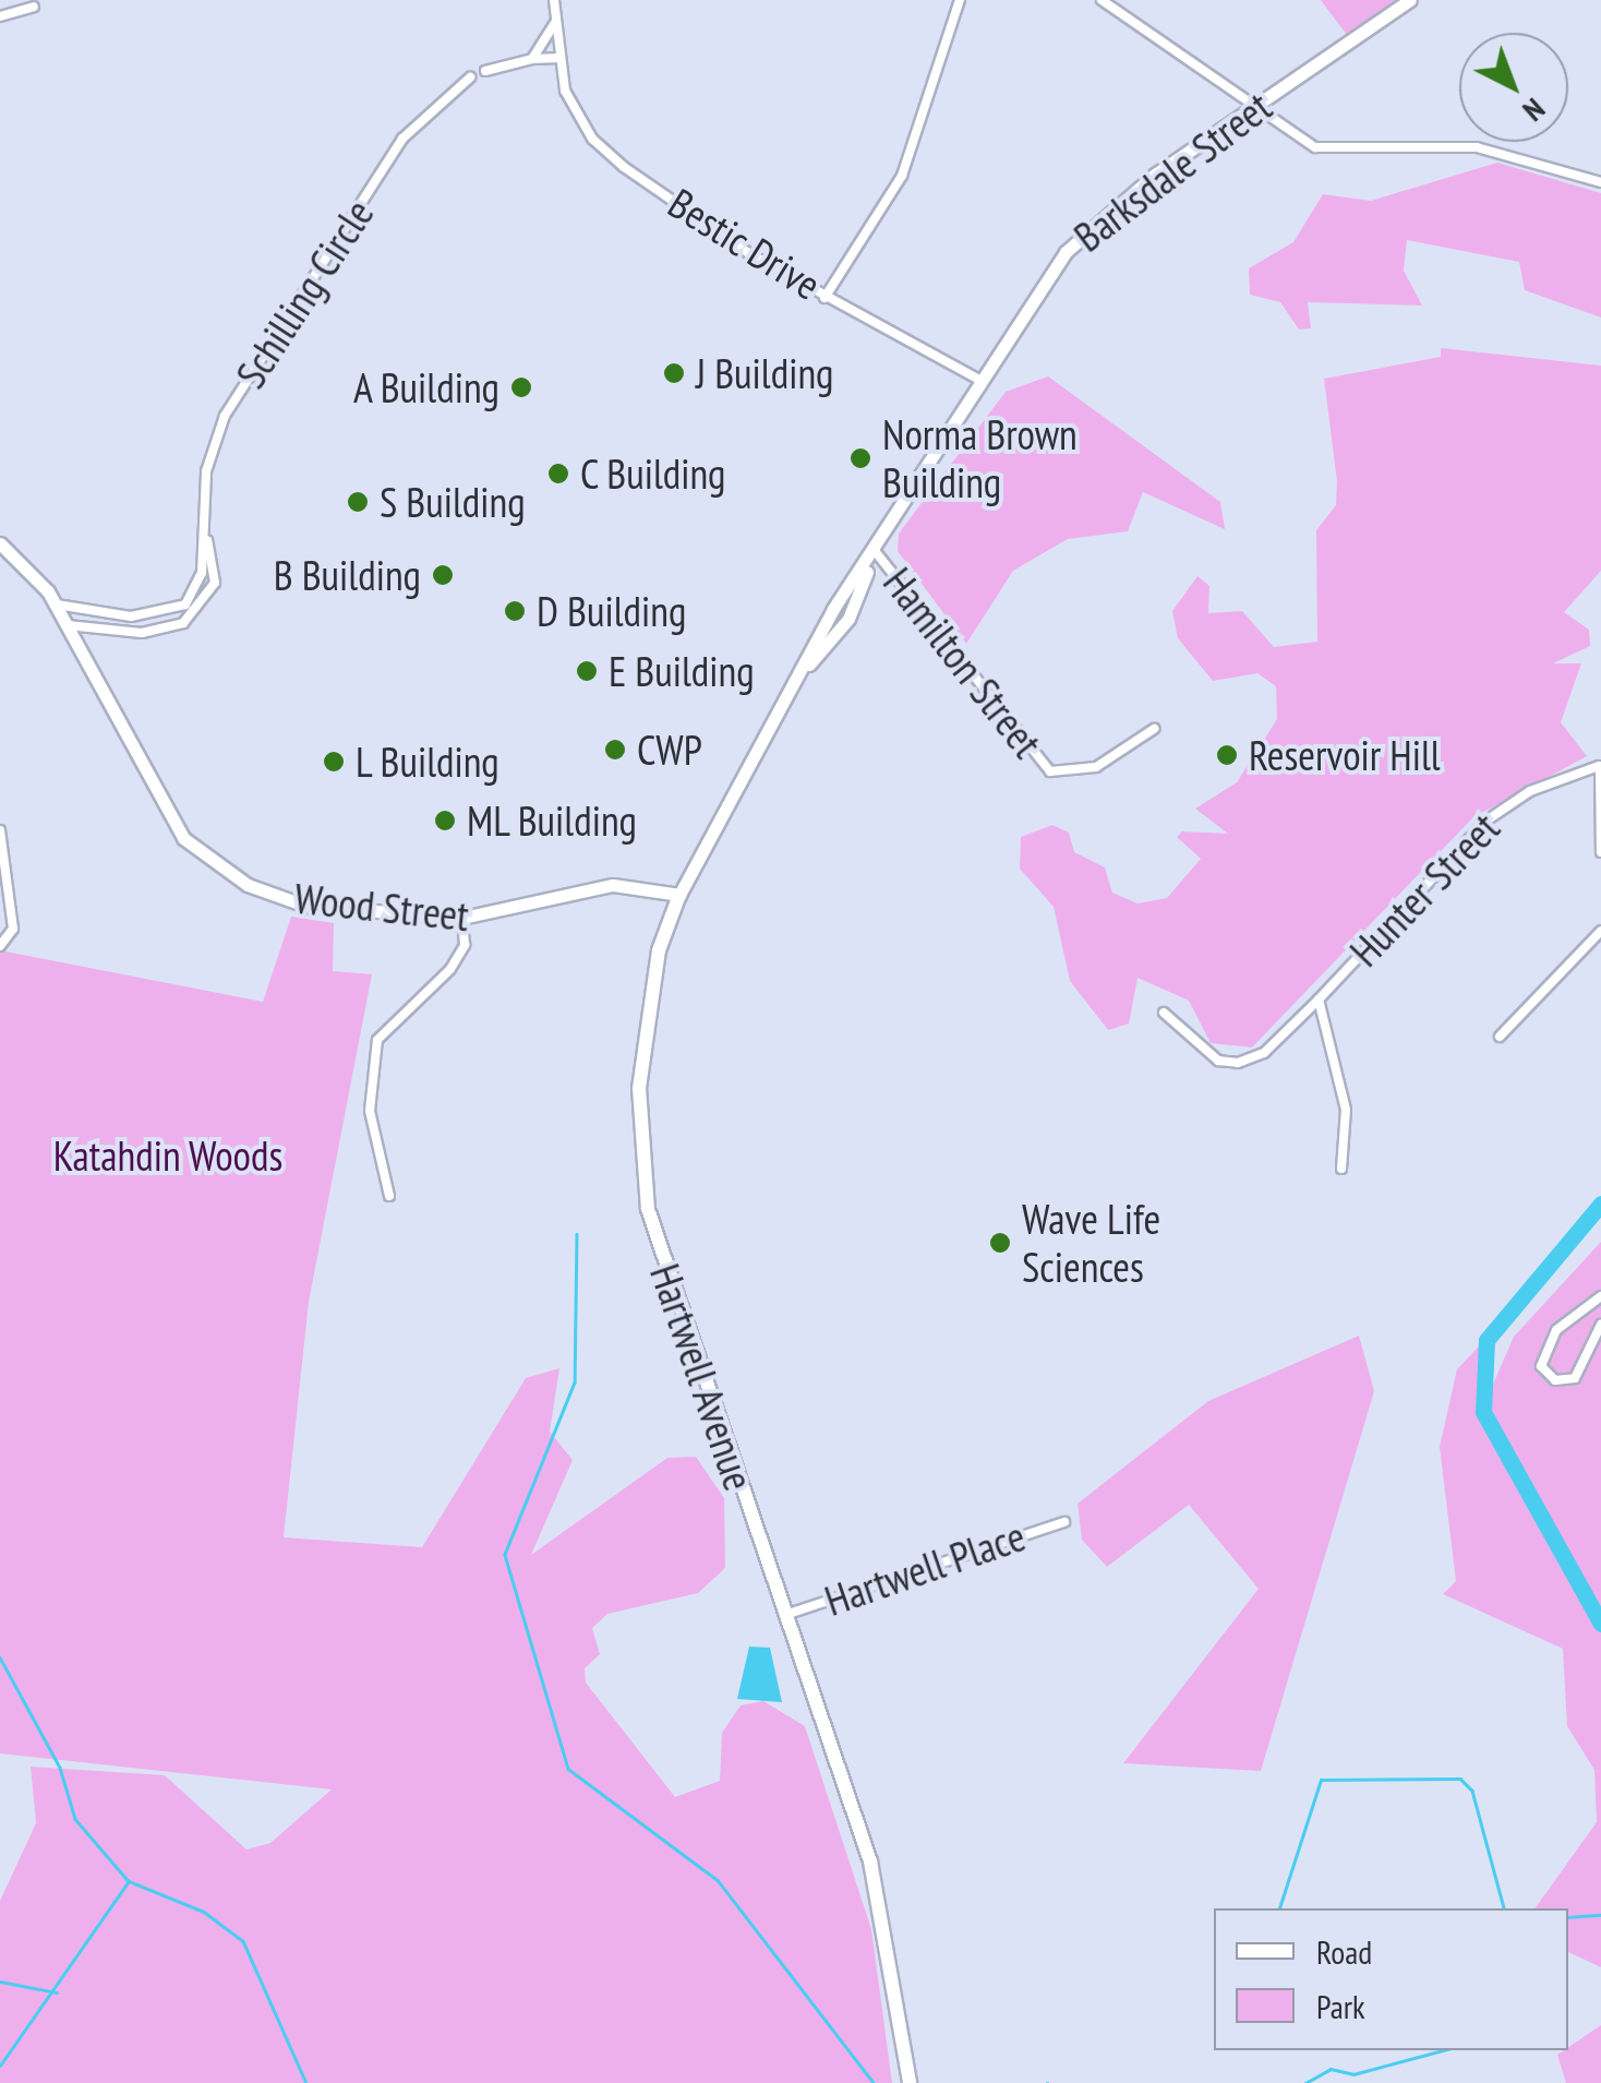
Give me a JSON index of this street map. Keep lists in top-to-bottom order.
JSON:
{
  "streets": {
    "main road": ["Hartwell Avenue"],
    "street": [
      "Barksdale Street",
      "Bestic Drive",
      "Schilling Circle",
      "Hamilton Street",
      "Hunter Street",
      "Wood Street",
      "Hartwell Place"
    ]
  },
  "crossings": [
    ["Barksdale Street", "Bestic Drive"],
    ["Barksdale Street", "Hamilton Street"],
    ["Barksdale Street", "Hartwell Avenue"],
    ["Schilling Circle", "Wood Street"],
    ["Wood Street", "Hartwell Avenue"],
    ["Hartwell Avenue", "Hartwell Place"]
  ],
  "parks": ["Katahdin Woods"],
  "places": [
    "J Building",
    "A Building",
    "Norma Brown Building",
    "C Building",
    "S Building",
    "B Building",
    "D Building",
    "E Building",
    "CWP",
    "Reservoir Hill",
    "L Building",
    "ML Building",
    "Wave Life Sciences"
  ],
  "legend": ["Road", "Park"],
  "north": "bottom right"
}
